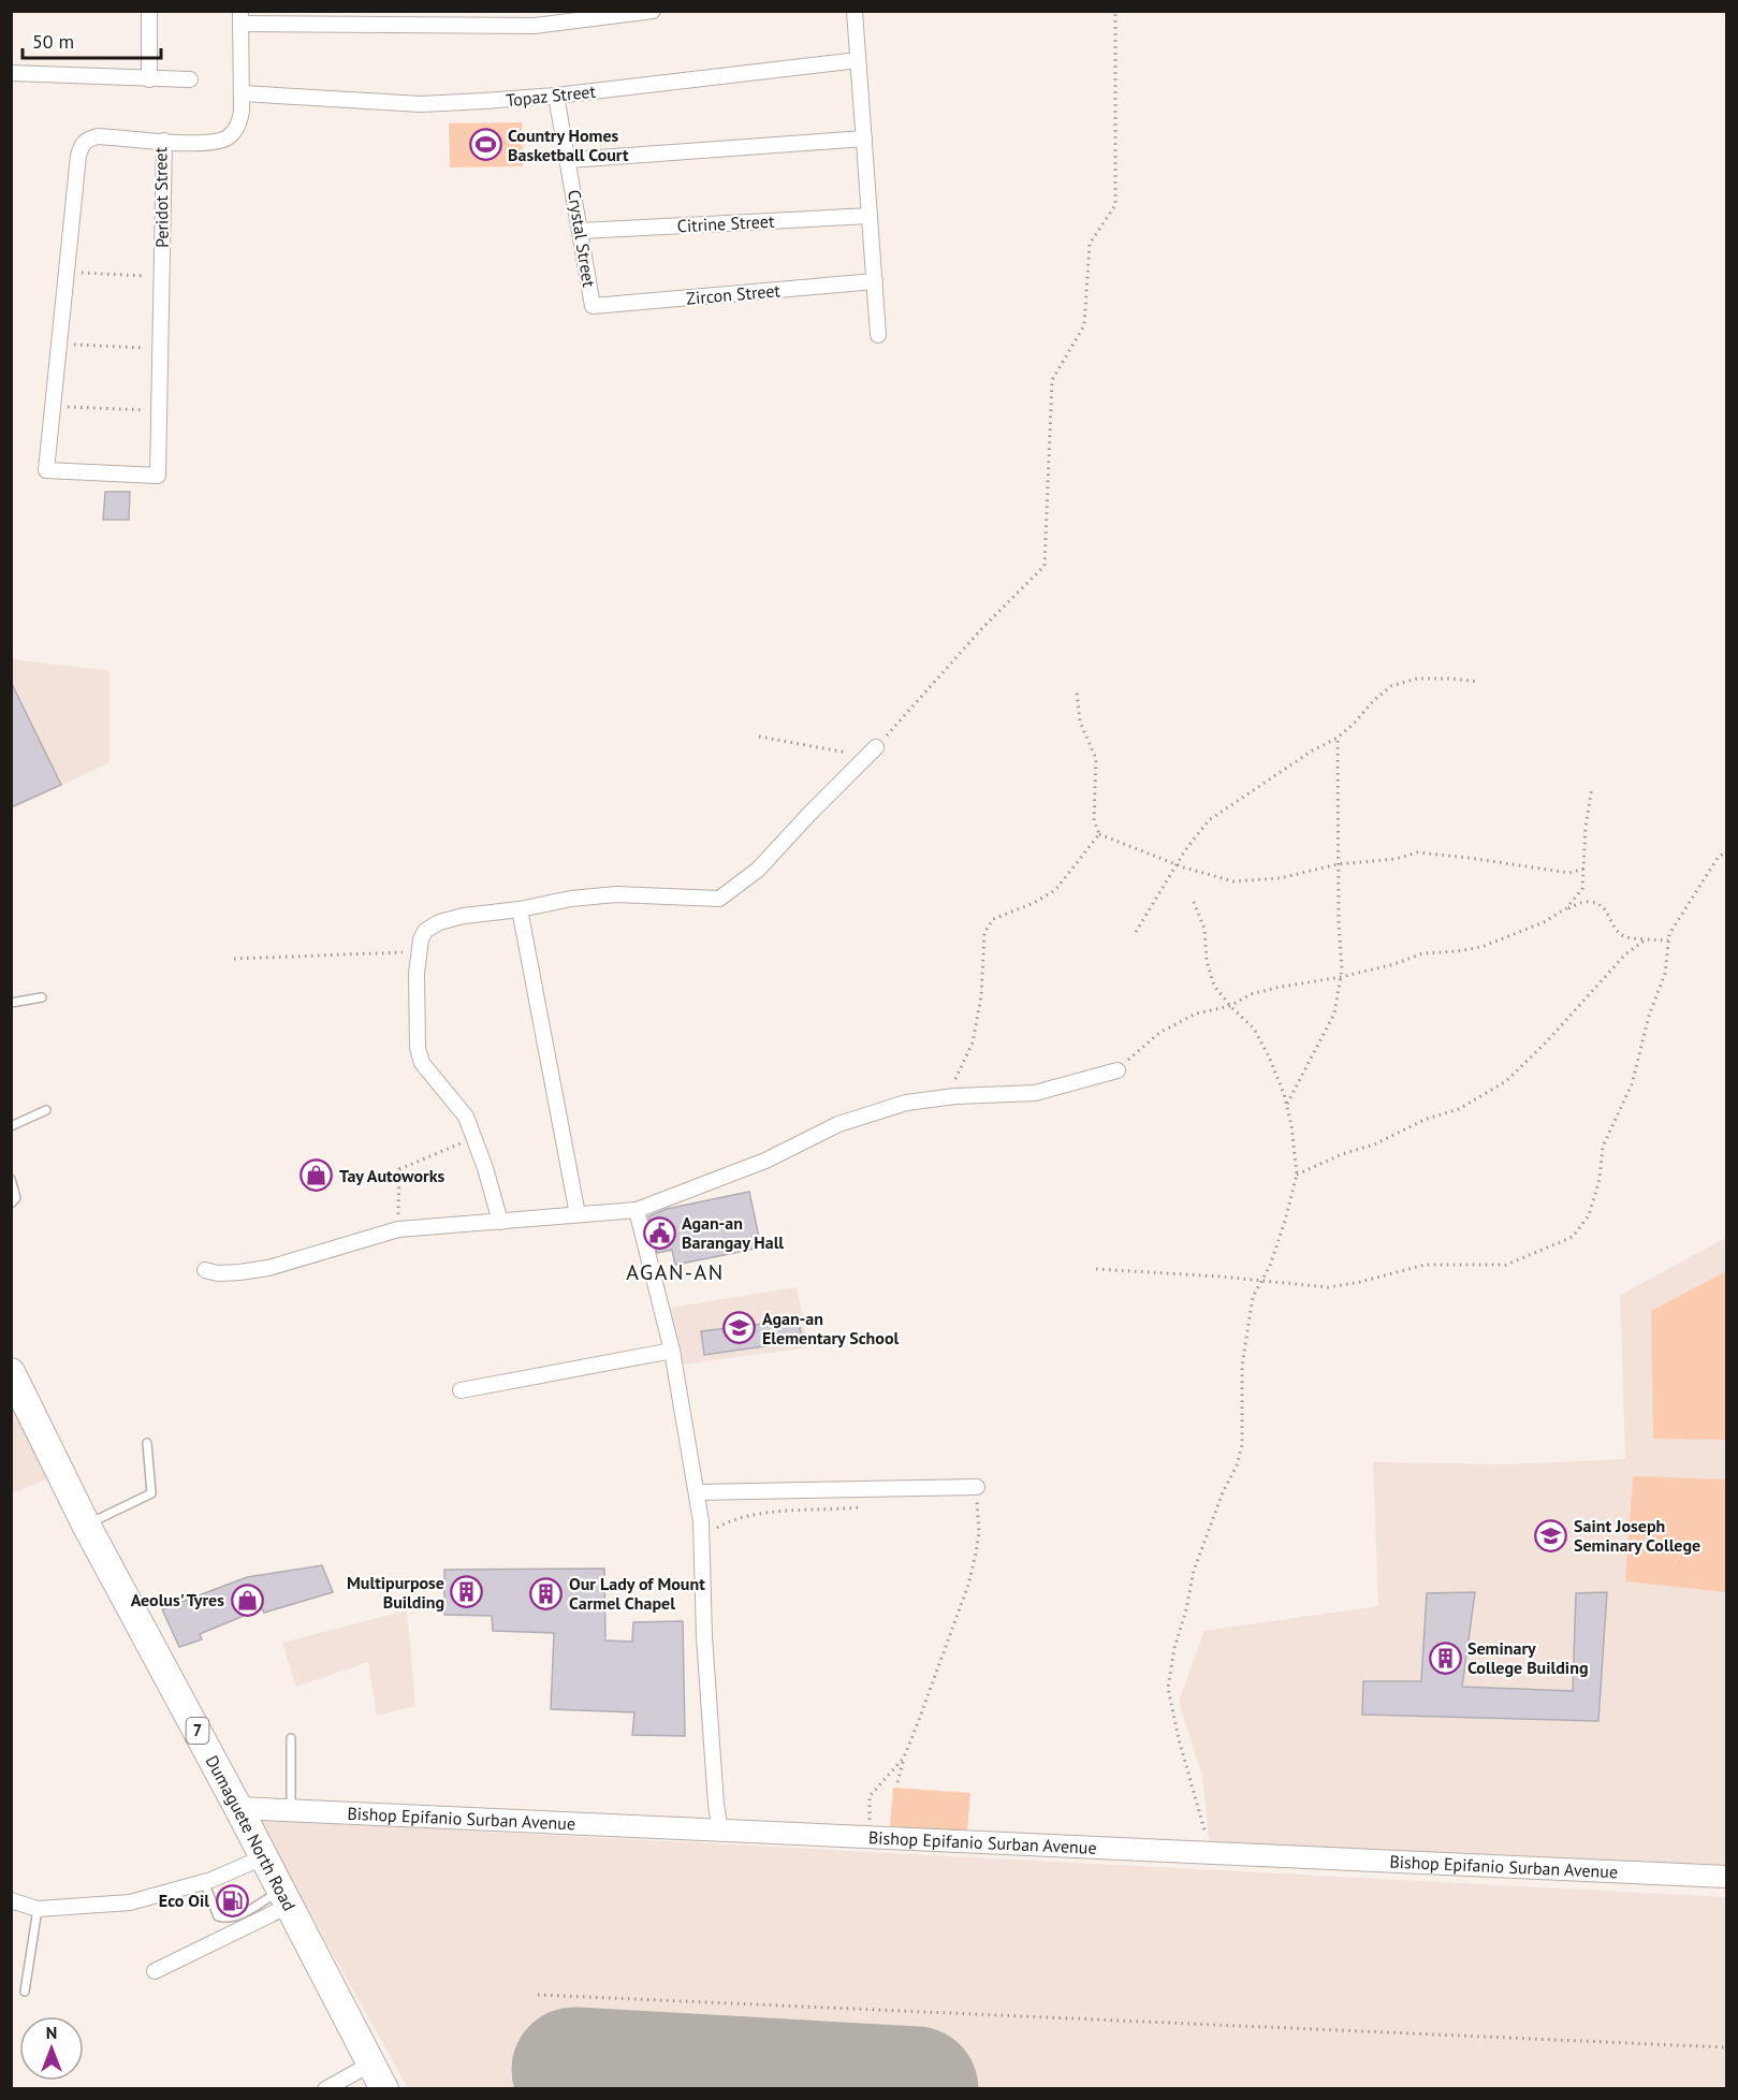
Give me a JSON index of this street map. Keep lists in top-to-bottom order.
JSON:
{
  "streets": {
    "highway": ["7", "Dumaguete North Road"],
    "street": [
      "Topaz Street",
      "Peridot Street",
      "Citrine Street",
      "Crystal Street",
      "Zircon Street",
      "Bishop Epifanio Surban Avenue"
    ]
  },
  "crossings": [
    ["Topaz Street", "Crystal Street"],
    ["Citrine Street", "Crystal Street"],
    ["Crystal Street", "Zircon Street"],
    ["Bishop Epifanio Surban Avenue", "Dumaguete North Road"]
  ],
  "districts": ["AGAN-AN"],
  "places": {
    "sports": ["Country Homes Basketball Court"],
    "shop": ["Tay Autoworks", "Aeolus' Tyres"],
    "public building": ["Agan-an Barangay Hall"],
    "school or university": ["Agan-an Elementary School", "Saint Joseph Seminary College"],
    "building": ["Multipurpose Building", "Our Lady of Mount Carmel Chapel", "Seminary College Building"],
    "fuel station": ["Eco Oil"]
  },
  "scale_bar": "50 m",
  "north": "top"
}
